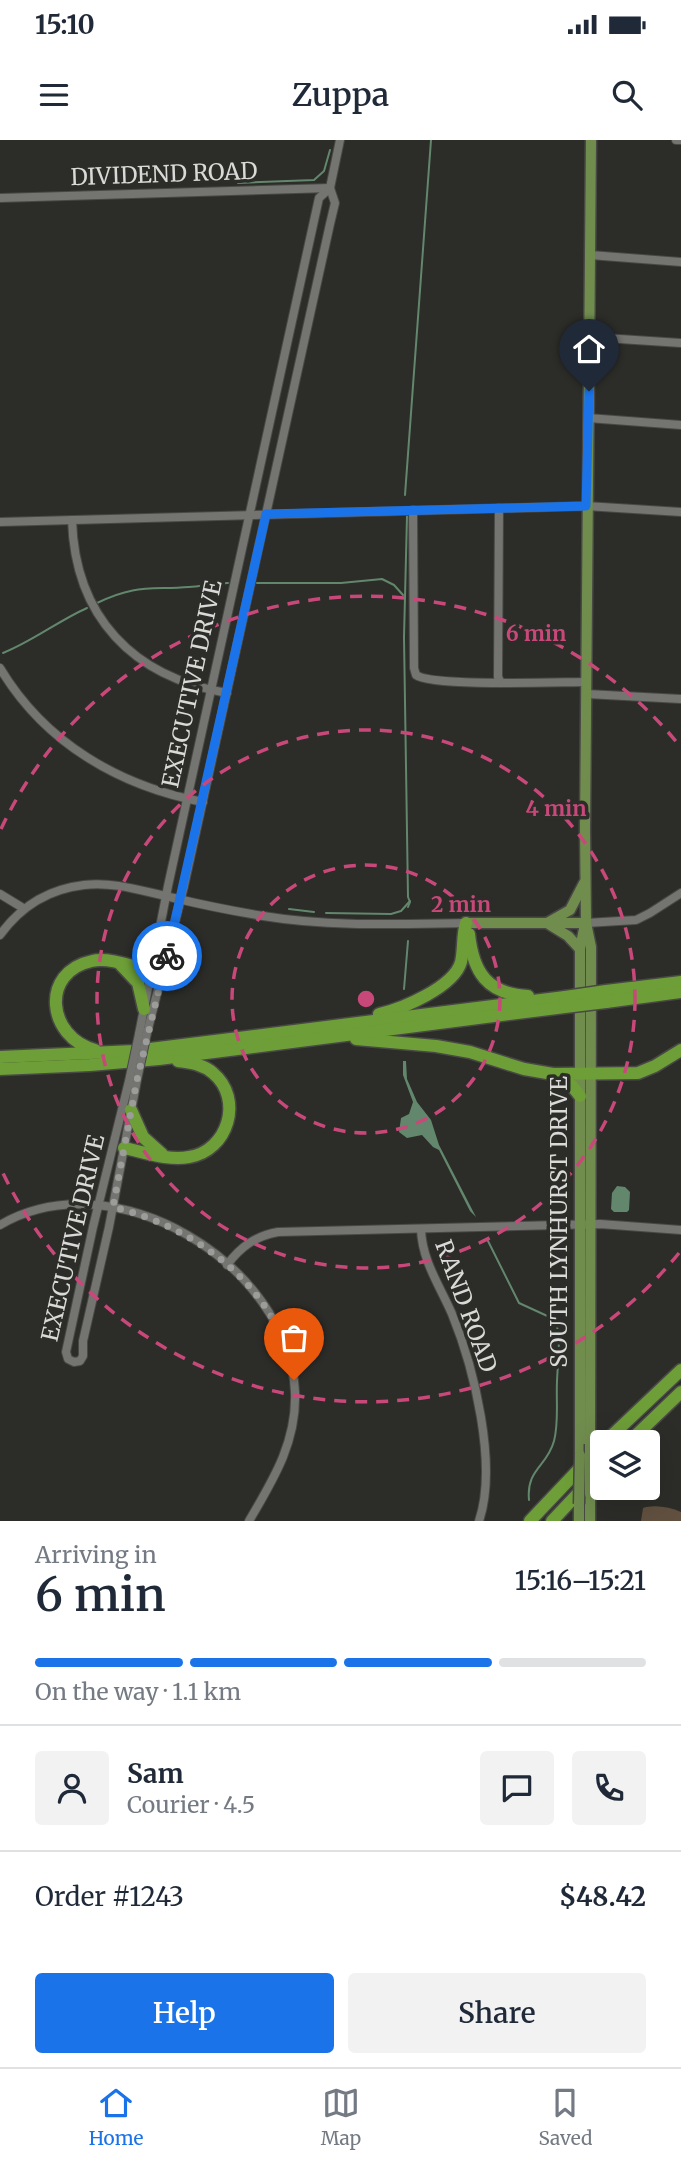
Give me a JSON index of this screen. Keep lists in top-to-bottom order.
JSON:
{
  "streets": {
    "main road": ["SOUTH LYNHURST DRIVE"],
    "street": ["DIVIDEND ROAD", "EXECUTIVE DRIVE", "RAND ROAD"]
  },
  "crossings": [
    ["DIVIDEND ROAD", "EXECUTIVE DRIVE"]
  ],
  "page": {
    "status": "15:10",
    "header": "Zuppa",
    "heading": ["6 min", "Arriving in", "15:16–15:21"],
    "panel": [
      "Sam",
      "Courier · 4.5",
      "Order #1243",
      "$48.42"
    ],
    "bar": "On the way · 1.1 km",
    "buttons": ["Help", "Share"],
    "tabs": ["Home", "Map", "Saved"]
  },
  "rings": ["6 min", "4 min", "2 min"]
}
